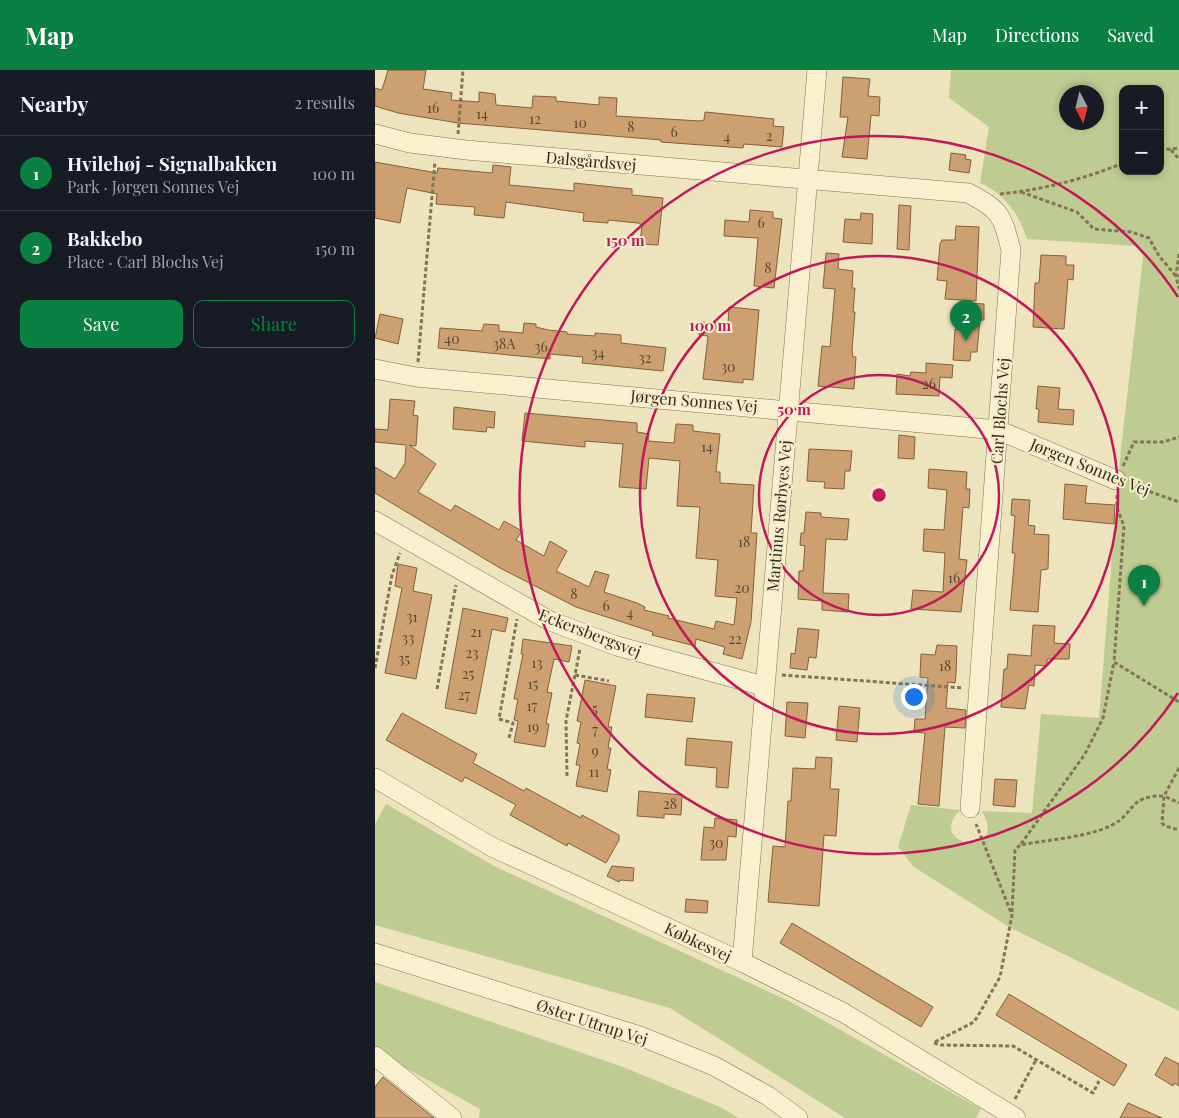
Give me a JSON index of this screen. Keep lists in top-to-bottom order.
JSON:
{
  "streets": {
    "street": [
      "Dalsgårdsvej",
      "Jørgen Sonnes Vej",
      "Carl Blochs Vej",
      "Martinus Rørbyes Vej",
      "Eckersbergsvej",
      "Købkesvej",
      "Øster Uttrup Vej"
    ]
  },
  "crossings": [
    ["Dalsgårdsvej", "Carl Blochs Vej"],
    ["Dalsgårdsvej", "Martinus Rørbyes Vej"],
    ["Jørgen Sonnes Vej", "Carl Blochs Vej"],
    ["Jørgen Sonnes Vej", "Martinus Rørbyes Vej"],
    ["Carl Blochs Vej", "Martinus Rørbyes Vej"],
    ["Martinus Rørbyes Vej", "Eckersbergsvej"],
    ["Martinus Rørbyes Vej", "Købkesvej"]
  ],
  "house_numbers": [
    "16",
    "14",
    "12",
    "10",
    "8",
    "6",
    "2",
    "4",
    "6",
    "8",
    "40",
    "38A",
    "36",
    "34",
    "32",
    "30",
    "26",
    "14",
    "18",
    "16",
    "20",
    "8",
    "6",
    "4",
    "31",
    "21",
    "33",
    "22",
    "23",
    "35",
    "13",
    "18",
    "25",
    "15",
    "27",
    "17",
    "5",
    "19",
    "7",
    "9",
    "11",
    "28",
    "30"
  ],
  "north": "bottom",
  "page": {
    "header": "Map",
    "nav": ["Map", "Directions", "Saved"],
    "heading": ["Nearby", "2 results"],
    "map_buttons": ["+", "−"],
    "list": [
      {
        "mark": "1",
        "name": "Hvilehøj - Signalbakken",
        "note": "Park · Jørgen Sonnes Vej",
        "value": "100 m"
      },
      {
        "mark": "2",
        "name": "Bakkebo",
        "note": "Place · Carl Blochs Vej",
        "value": "150 m"
      }
    ],
    "buttons": ["Save", "Share"],
    "pins": ["2", "1"]
  },
  "rings": ["150 m", "100 m", "50 m"]
}
